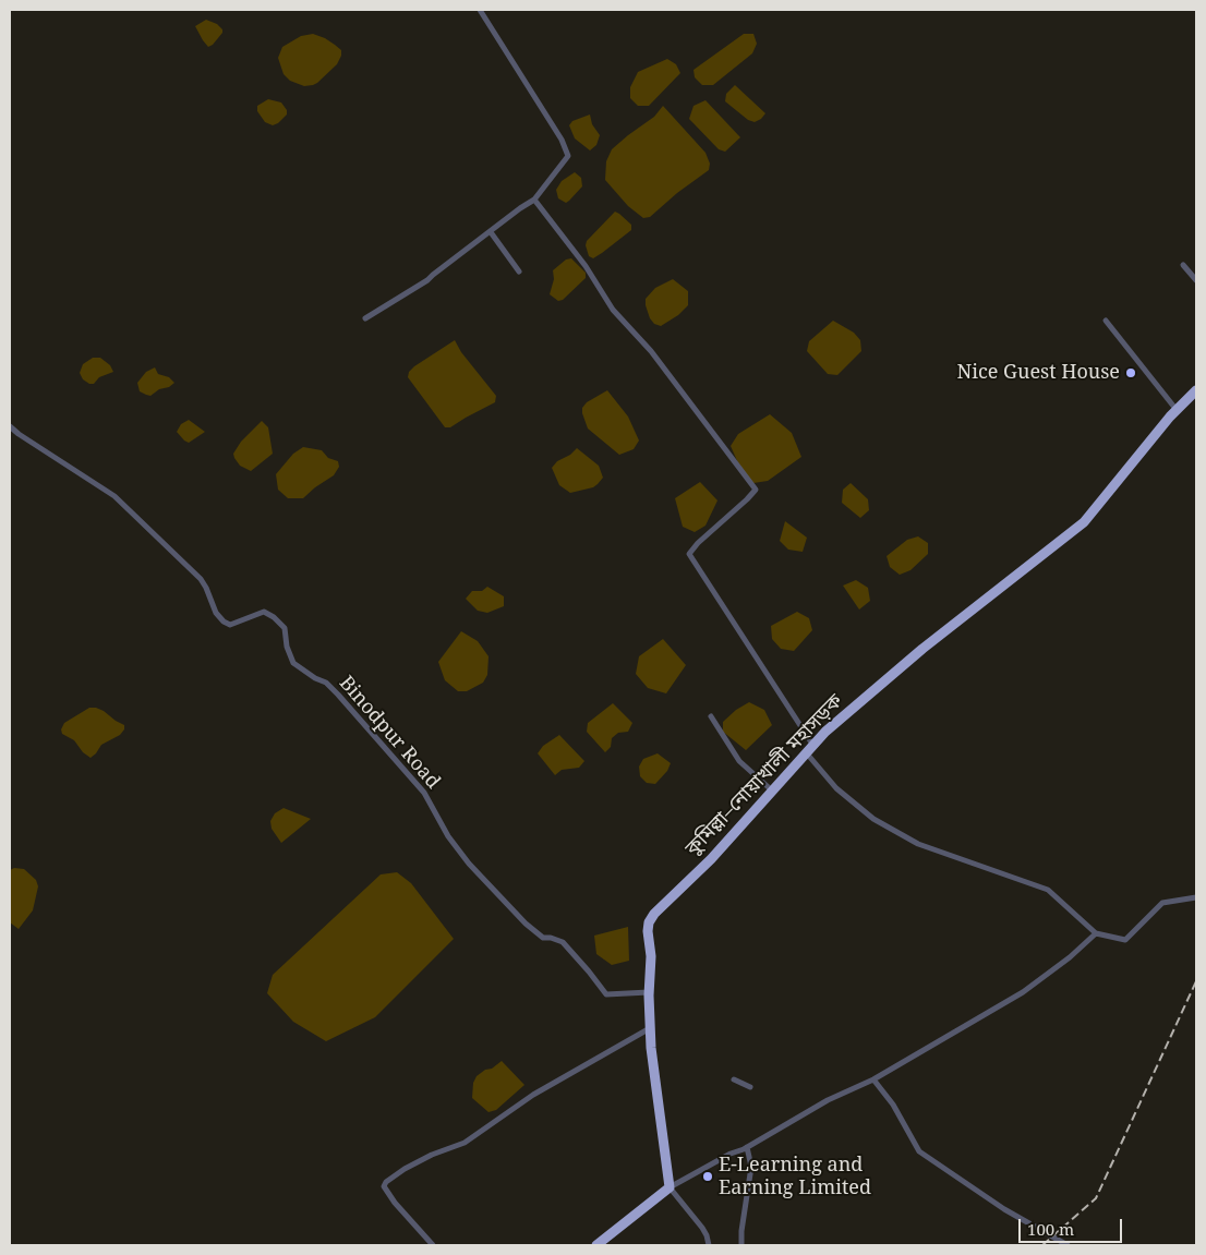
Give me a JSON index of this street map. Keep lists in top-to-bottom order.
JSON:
{
  "streets": {
    "highway": ["কুমিল্লা–নোয়াখালী মহাসড়ক"],
    "street": ["Binodpur Road"]
  },
  "crossings": [
    ["Binodpur Road", "কুমিল্লা–নোয়াখালী মহাসড়ক"]
  ],
  "places": ["Nice Guest House", "E-Learning and Earning Limited"],
  "scale_bar": "100 m"
}
